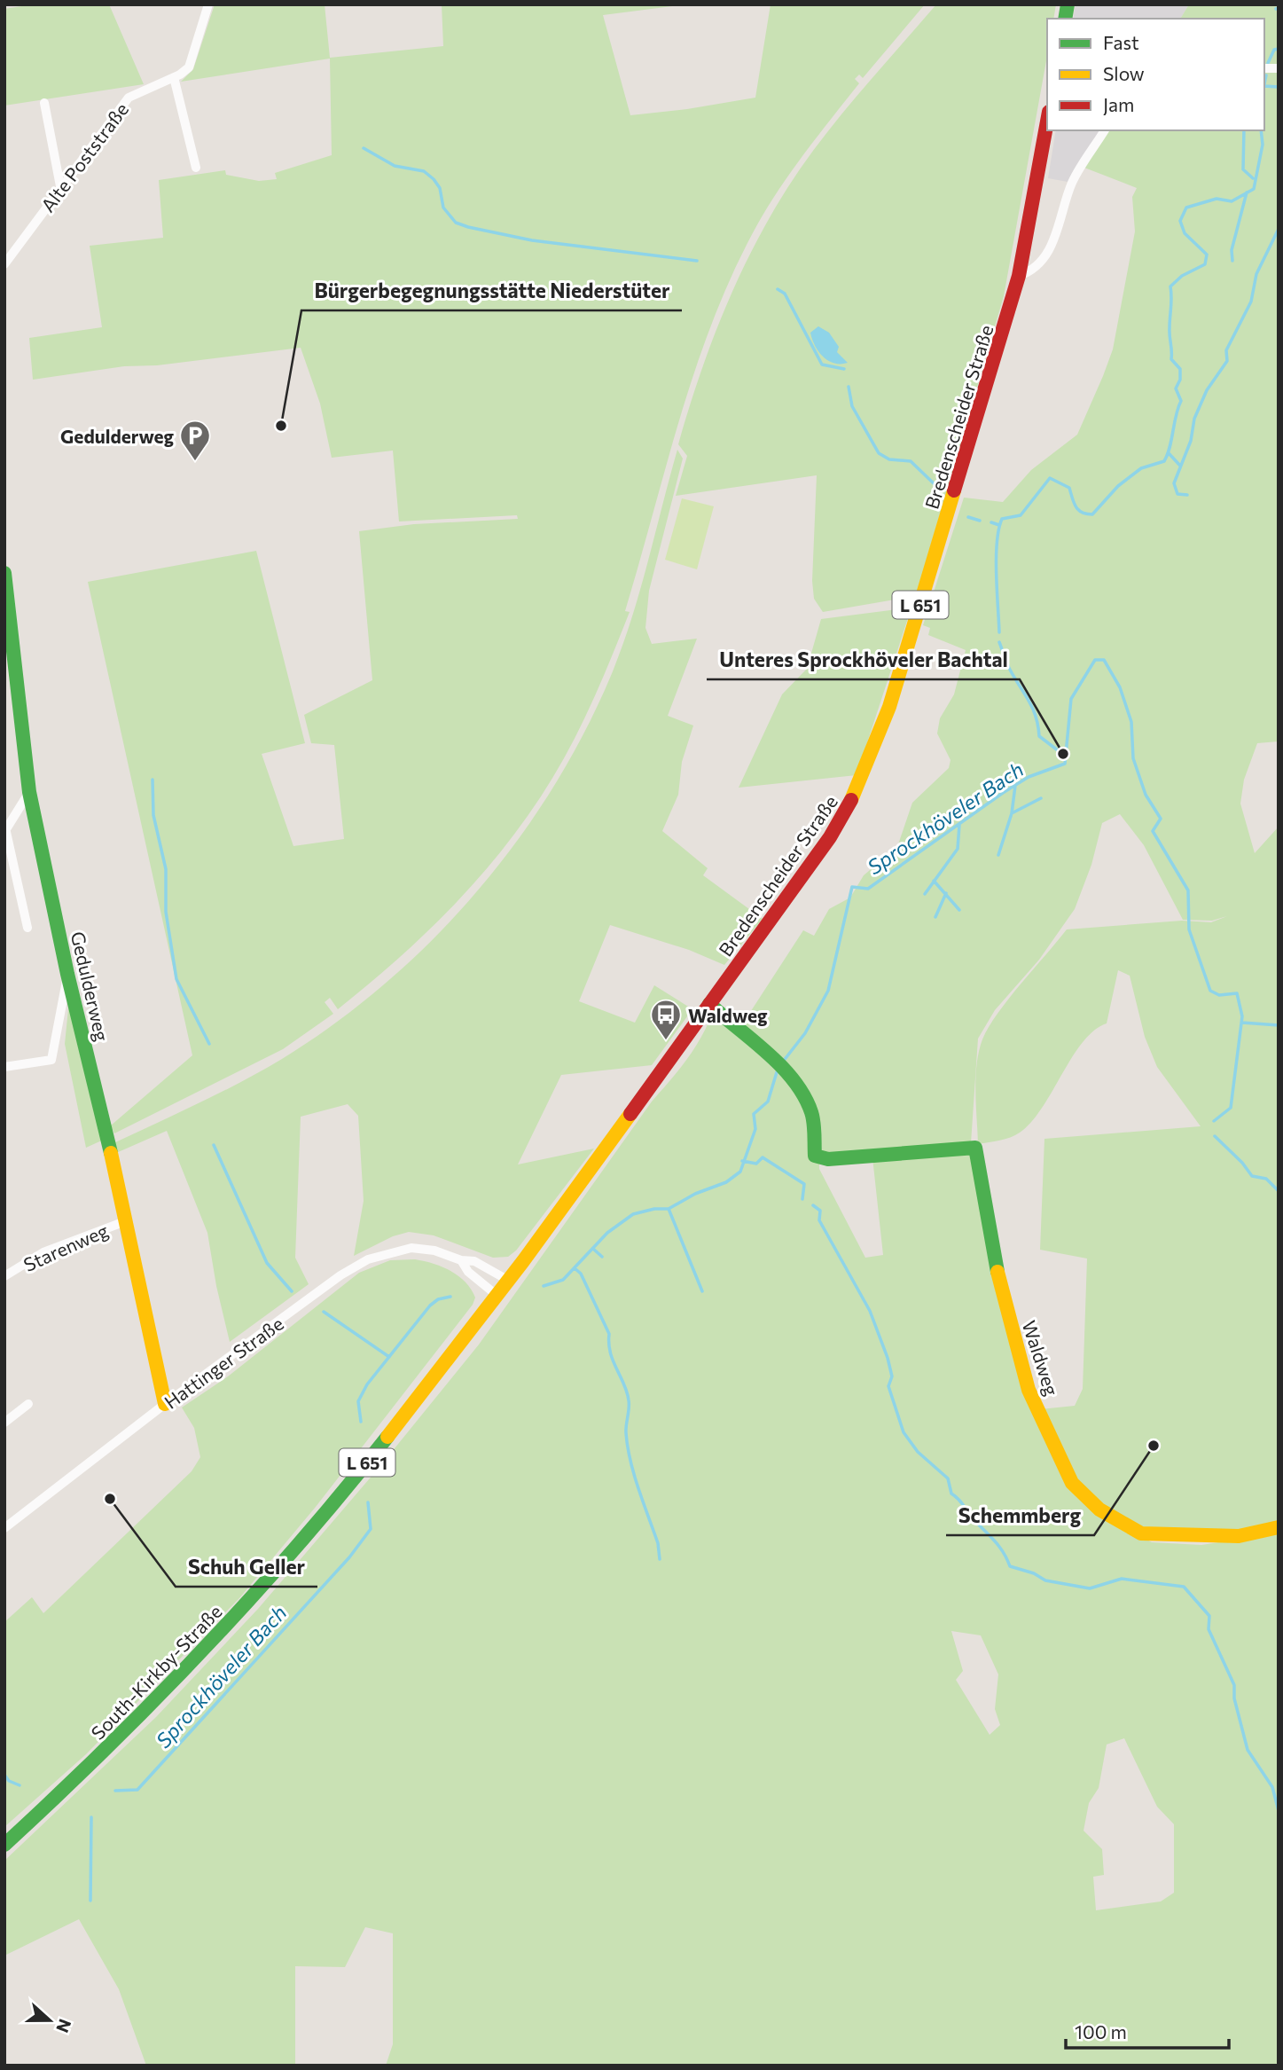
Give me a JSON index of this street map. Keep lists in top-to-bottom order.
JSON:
{
  "streets": {
    "main road": [
      "Bredenscheider Straße",
      "L 651",
      "Gedulderweg",
      "Waldweg",
      "South-Kirkby-Straße"
    ],
    "street": ["Alte Poststraße", "Starenweg", "Hattinger Straße"]
  },
  "crossings": [
    ["Bredenscheider Straße", "Waldweg"],
    ["Bredenscheider Straße", "Hattinger Straße"],
    ["Bredenscheider Straße", "South-Kirkby-Straße"],
    ["Gedulderweg", "Starenweg"],
    ["Gedulderweg", "Hattinger Straße"],
    ["Hattinger Straße", "South-Kirkby-Straße"]
  ],
  "water": ["Sprockhöveler Bach"],
  "places": {
    "other": [
      "Bürgerbegegnungsstätte Niederstüter",
      "Unteres Sprockhöveler Bachtal",
      "Schemmberg",
      "Schuh Geller"
    ],
    "parking": ["Gedulderweg"],
    "bus stop": ["Waldweg"]
  },
  "legend": ["Fast", "Slow", "Jam"],
  "scale_bar": "100 m",
  "north": "right"
}
